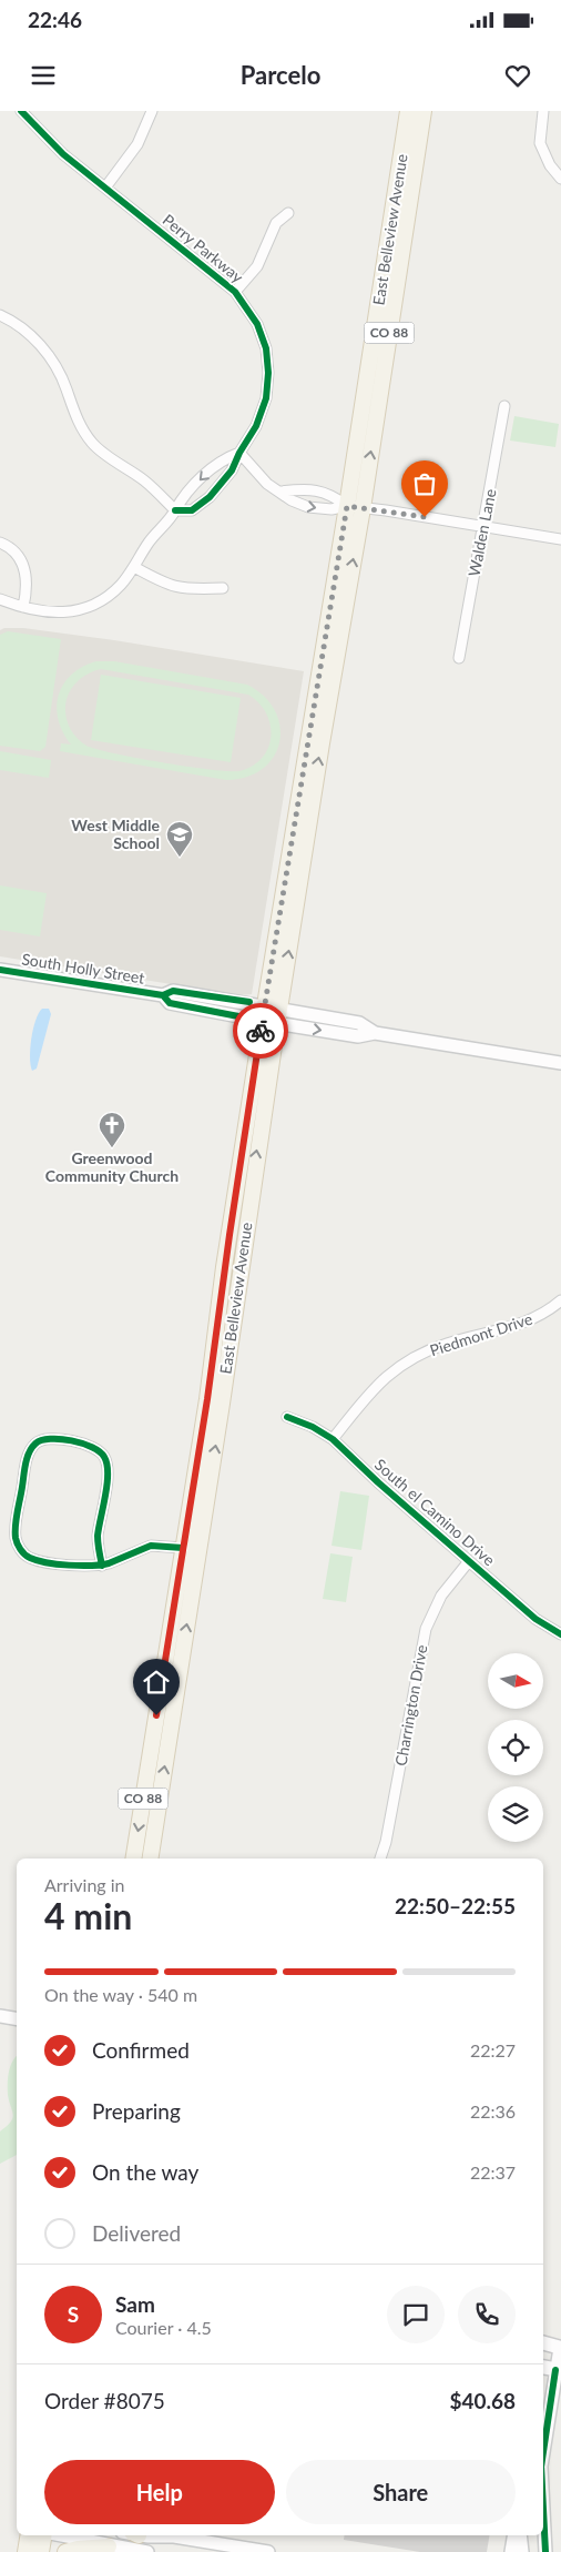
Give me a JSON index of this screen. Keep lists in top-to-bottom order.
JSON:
{
  "streets": {
    "main road": ["East Belleview Avenue", "CO 88"],
    "street": [
      "Perry Parkway",
      "Walden Lane",
      "South Holly Street",
      "Piedmont Drive",
      "South el Camino Drive",
      "Charrington Drive"
    ]
  },
  "crossings": [
    ["East Belleview Avenue", "South Holly Street"],
    ["Piedmont Drive", "South el Camino Drive"],
    ["South el Camino Drive", "Charrington Drive"]
  ],
  "places": {
    "school or university": ["West Middle School"],
    "church": ["Greenwood Community Church"]
  },
  "north": "right",
  "page": {
    "status": "22:46",
    "header": "Parcelo",
    "heading": ["4 min", "Arriving in", "22:50–22:55"],
    "panel": [
      "Sam",
      "Courier · 4.5",
      "Order #8075",
      "$40.68"
    ],
    "bar": "On the way · 540 m",
    "list": [
      ["Confirmed", "22:27"],
      ["Preparing", "22:36"],
      ["On the way", "22:37"],
      "Delivered"
    ],
    "round": "S",
    "buttons": ["Help", "Share"]
  }
}
